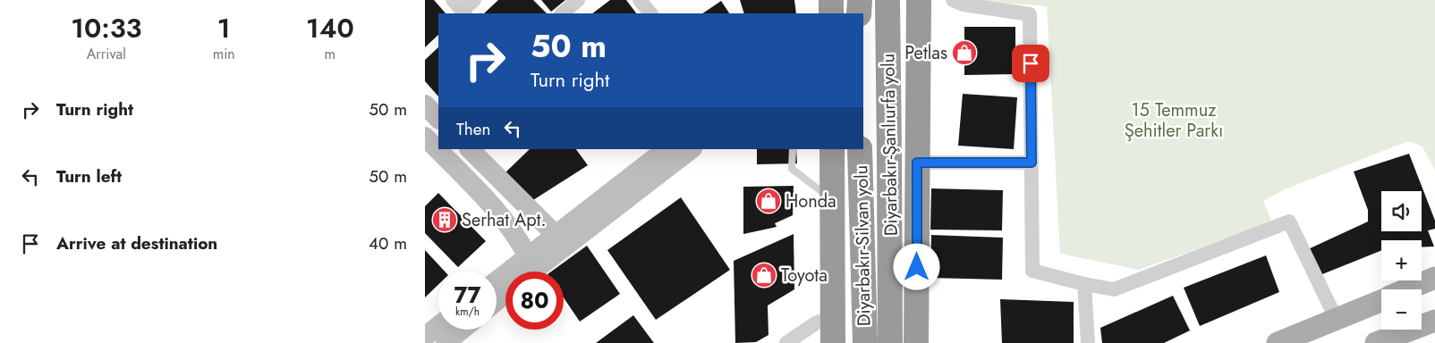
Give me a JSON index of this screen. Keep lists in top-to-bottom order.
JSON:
{
  "streets": {
    "highway": ["Diyarbakır-Şanlıurfa yolu", "Diyarbakır-Silvan yolu"]
  },
  "parks": ["15 Temmuz Şehitler Parkı"],
  "places": {
    "shop": ["Petlas", "Honda", "Toyota"],
    "building": ["Serhat Apt."]
  },
  "page": {
    "eta": [
      "10:33",
      "Arrival",
      "1",
      "min",
      "140",
      "m"
    ],
    "turn": ["50 m", "Turn right"],
    "list": [
      {
        "name": "Turn right",
        "value": "50 m"
      },
      {
        "name": "Turn left",
        "value": "50 m"
      },
      {
        "name": "Arrive at destination",
        "value": "40 m"
      }
    ],
    "then": "Then",
    "map_buttons": ["+", "−"],
    "speed": "77 km/h",
    "limit": "80"
  }
}
